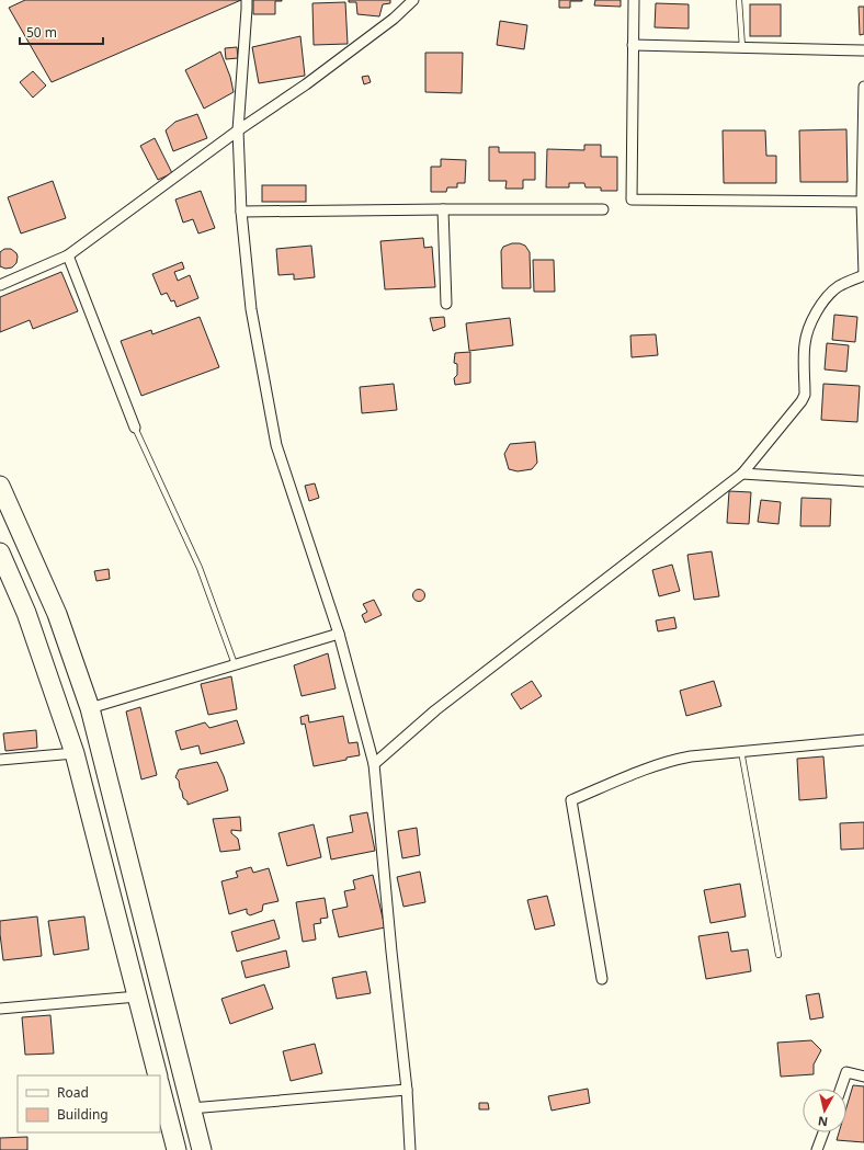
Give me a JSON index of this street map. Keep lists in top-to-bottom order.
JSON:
{
  "legend": ["Road", "Building"],
  "scale_bar": "50 m",
  "north": "bottom"
}
